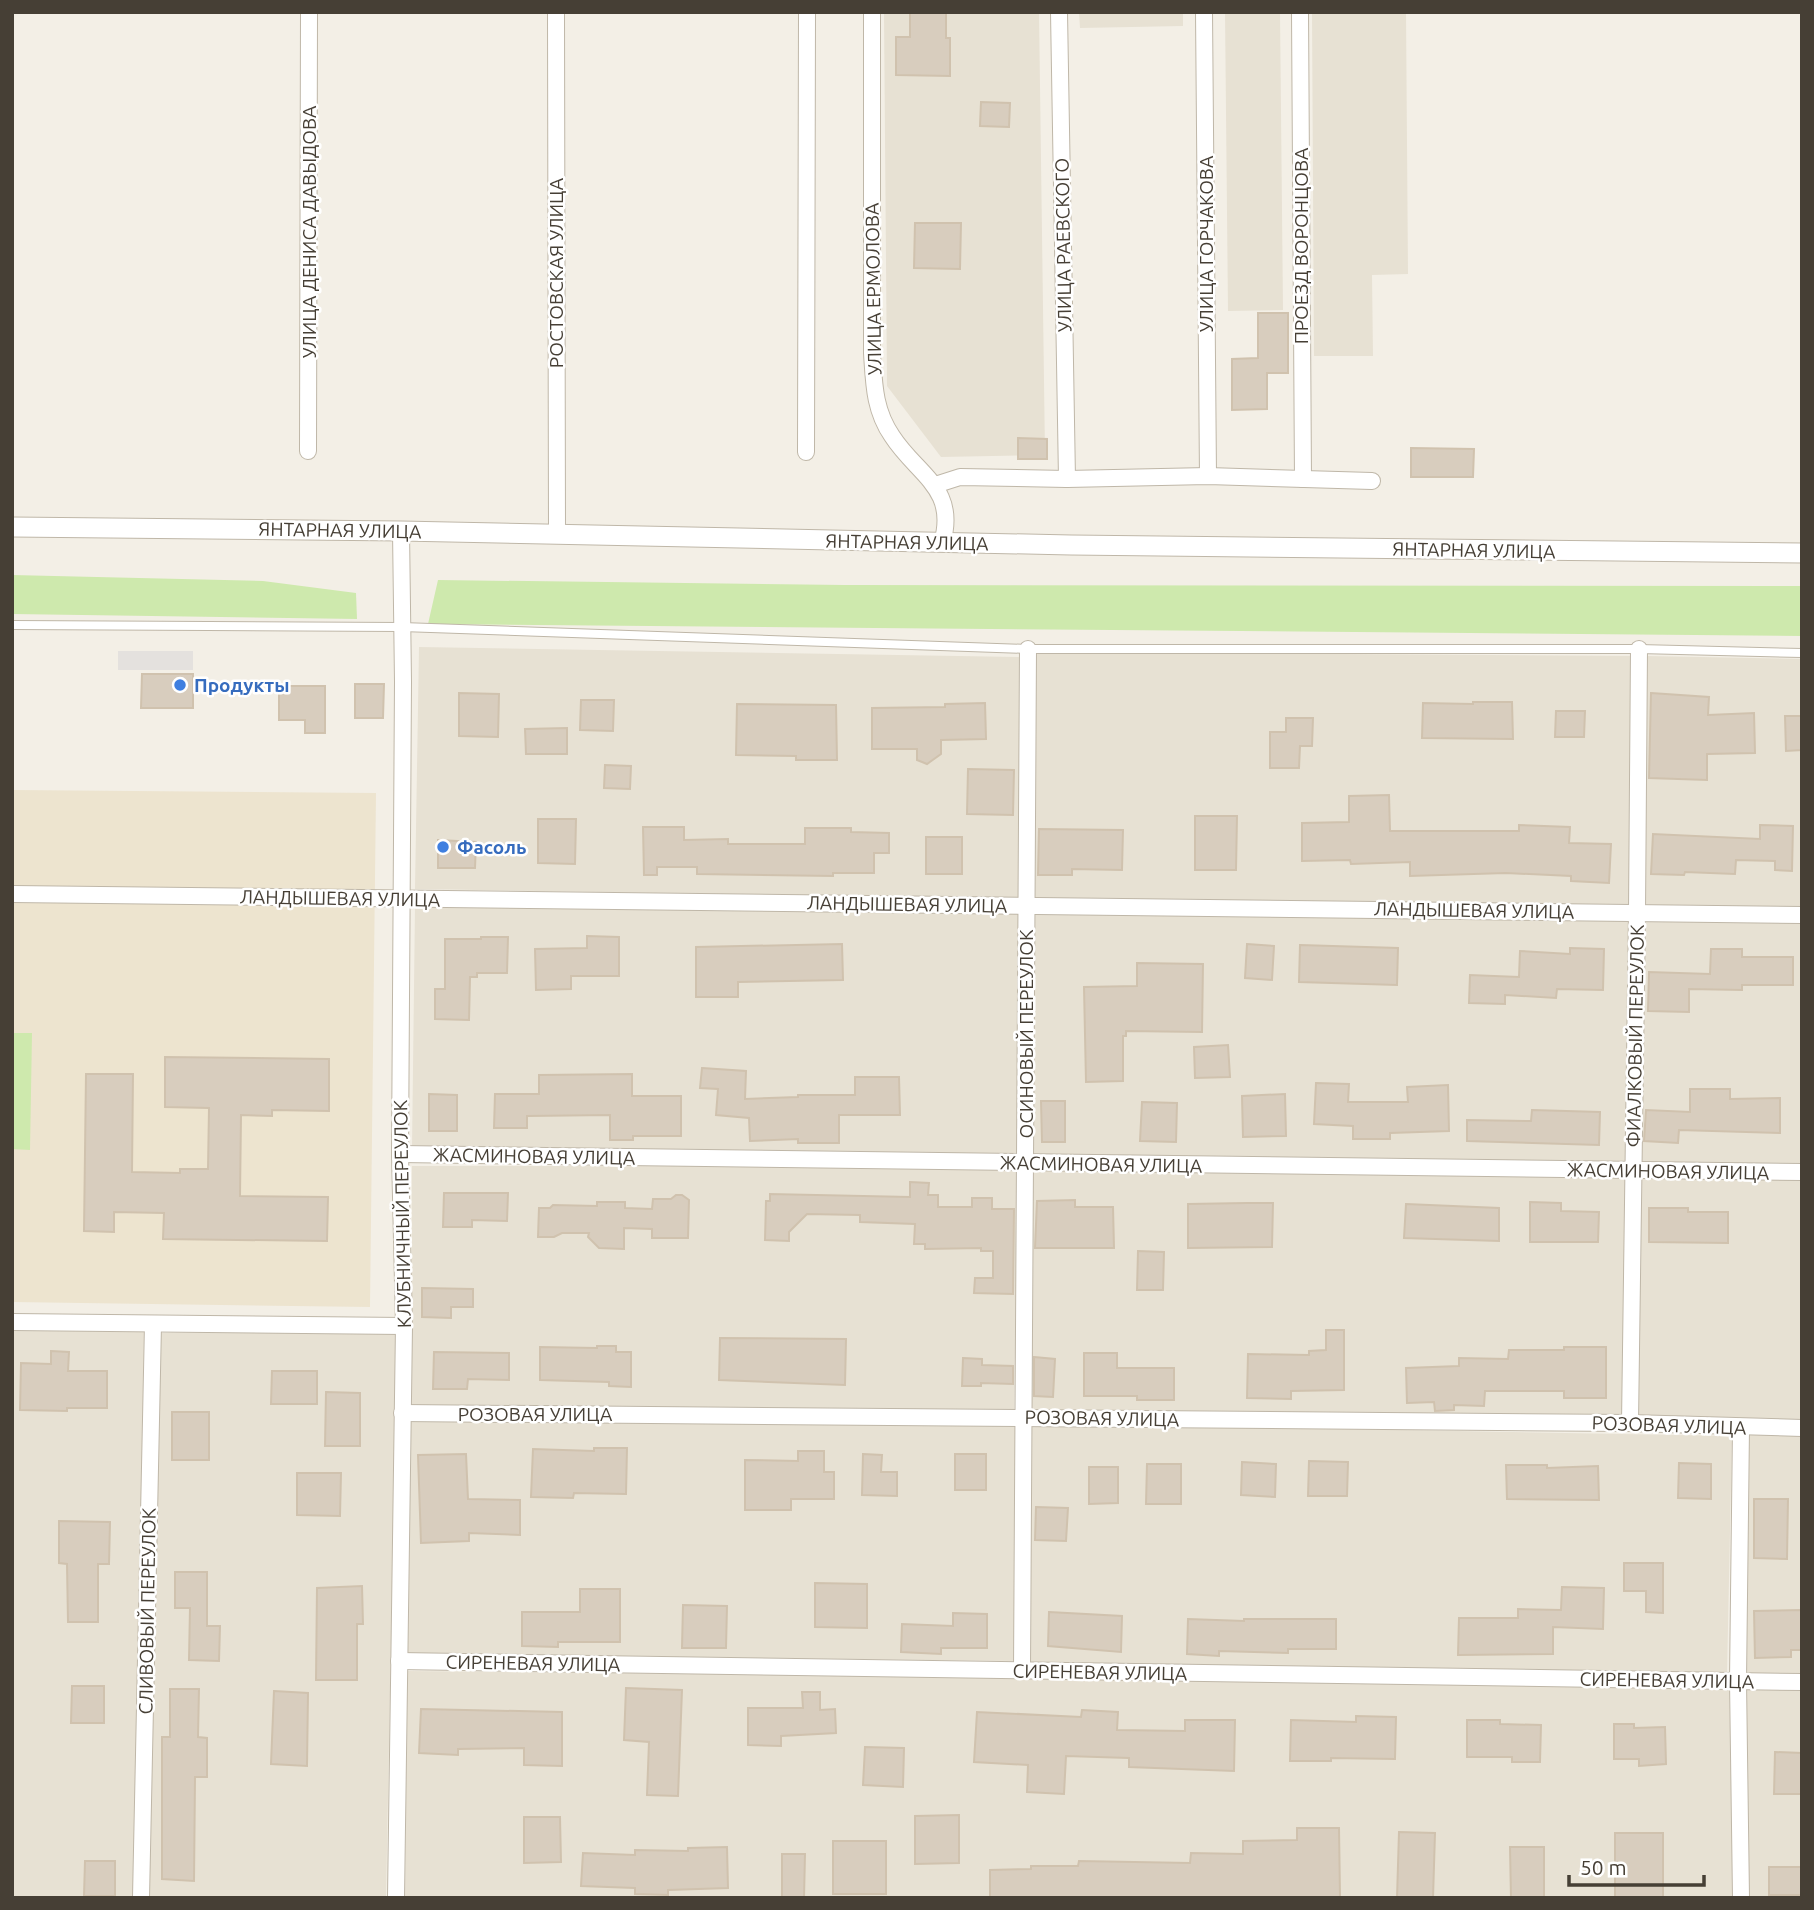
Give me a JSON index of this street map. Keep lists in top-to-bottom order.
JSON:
{
  "streets": {
    "street": [
      "УЛИЦА ДЕНИСА ДАВЫДОВА",
      "УЛИЦА ГОРЧАКОВА",
      "УЛИЦА РАЕВСКОГО",
      "ПРОЕЗД ВОРОНЦОВА",
      "РОСТОВСКАЯ УЛИЦА",
      "УЛИЦА ЕРМОЛОВА",
      "ЯНТАРНАЯ УЛИЦА",
      "ЛАНДЫШЕВАЯ УЛИЦА",
      "ОСИНОВЫЙ ПЕРЕУЛОК",
      "ФИАЛКОВЫЙ ПЕРЕУЛОК",
      "ЖАСМИНОВАЯ УЛИЦА",
      "КЛУБНИЧНЫЙ ПЕРЕУЛОК",
      "РОЗОВАЯ УЛИЦА",
      "СЛИВОВЫЙ ПЕРЕУЛОК",
      "СИРЕНЕВАЯ УЛИЦА"
    ]
  },
  "crossings": [
    ["РОСТОВСКАЯ УЛИЦА", "ЯНТАРНАЯ УЛИЦА"],
    ["УЛИЦА ЕРМОЛОВА", "ЯНТАРНАЯ УЛИЦА"],
    ["ЯНТАРНАЯ УЛИЦА", "КЛУБНИЧНЫЙ ПЕРЕУЛОК"],
    ["ЛАНДЫШЕВАЯ УЛИЦА", "ОСИНОВЫЙ ПЕРЕУЛОК"],
    ["ЛАНДЫШЕВАЯ УЛИЦА", "ФИАЛКОВЫЙ ПЕРЕУЛОК"],
    ["ЛАНДЫШЕВАЯ УЛИЦА", "КЛУБНИЧНЫЙ ПЕРЕУЛОК"],
    ["ОСИНОВЫЙ ПЕРЕУЛОК", "ЖАСМИНОВАЯ УЛИЦА"],
    ["ОСИНОВЫЙ ПЕРЕУЛОК", "РОЗОВАЯ УЛИЦА"],
    ["ОСИНОВЫЙ ПЕРЕУЛОК", "СИРЕНЕВАЯ УЛИЦА"],
    ["ФИАЛКОВЫЙ ПЕРЕУЛОК", "ЖАСМИНОВАЯ УЛИЦА"],
    ["ФИАЛКОВЫЙ ПЕРЕУЛОК", "РОЗОВАЯ УЛИЦА"],
    ["ЖАСМИНОВАЯ УЛИЦА", "КЛУБНИЧНЫЙ ПЕРЕУЛОК"],
    ["КЛУБНИЧНЫЙ ПЕРЕУЛОК", "РОЗОВАЯ УЛИЦА"],
    ["КЛУБНИЧНЫЙ ПЕРЕУЛОК", "СИРЕНЕВАЯ УЛИЦА"]
  ],
  "places": ["Продукты", "Фасоль"],
  "scale_bar": "50 m"
}
